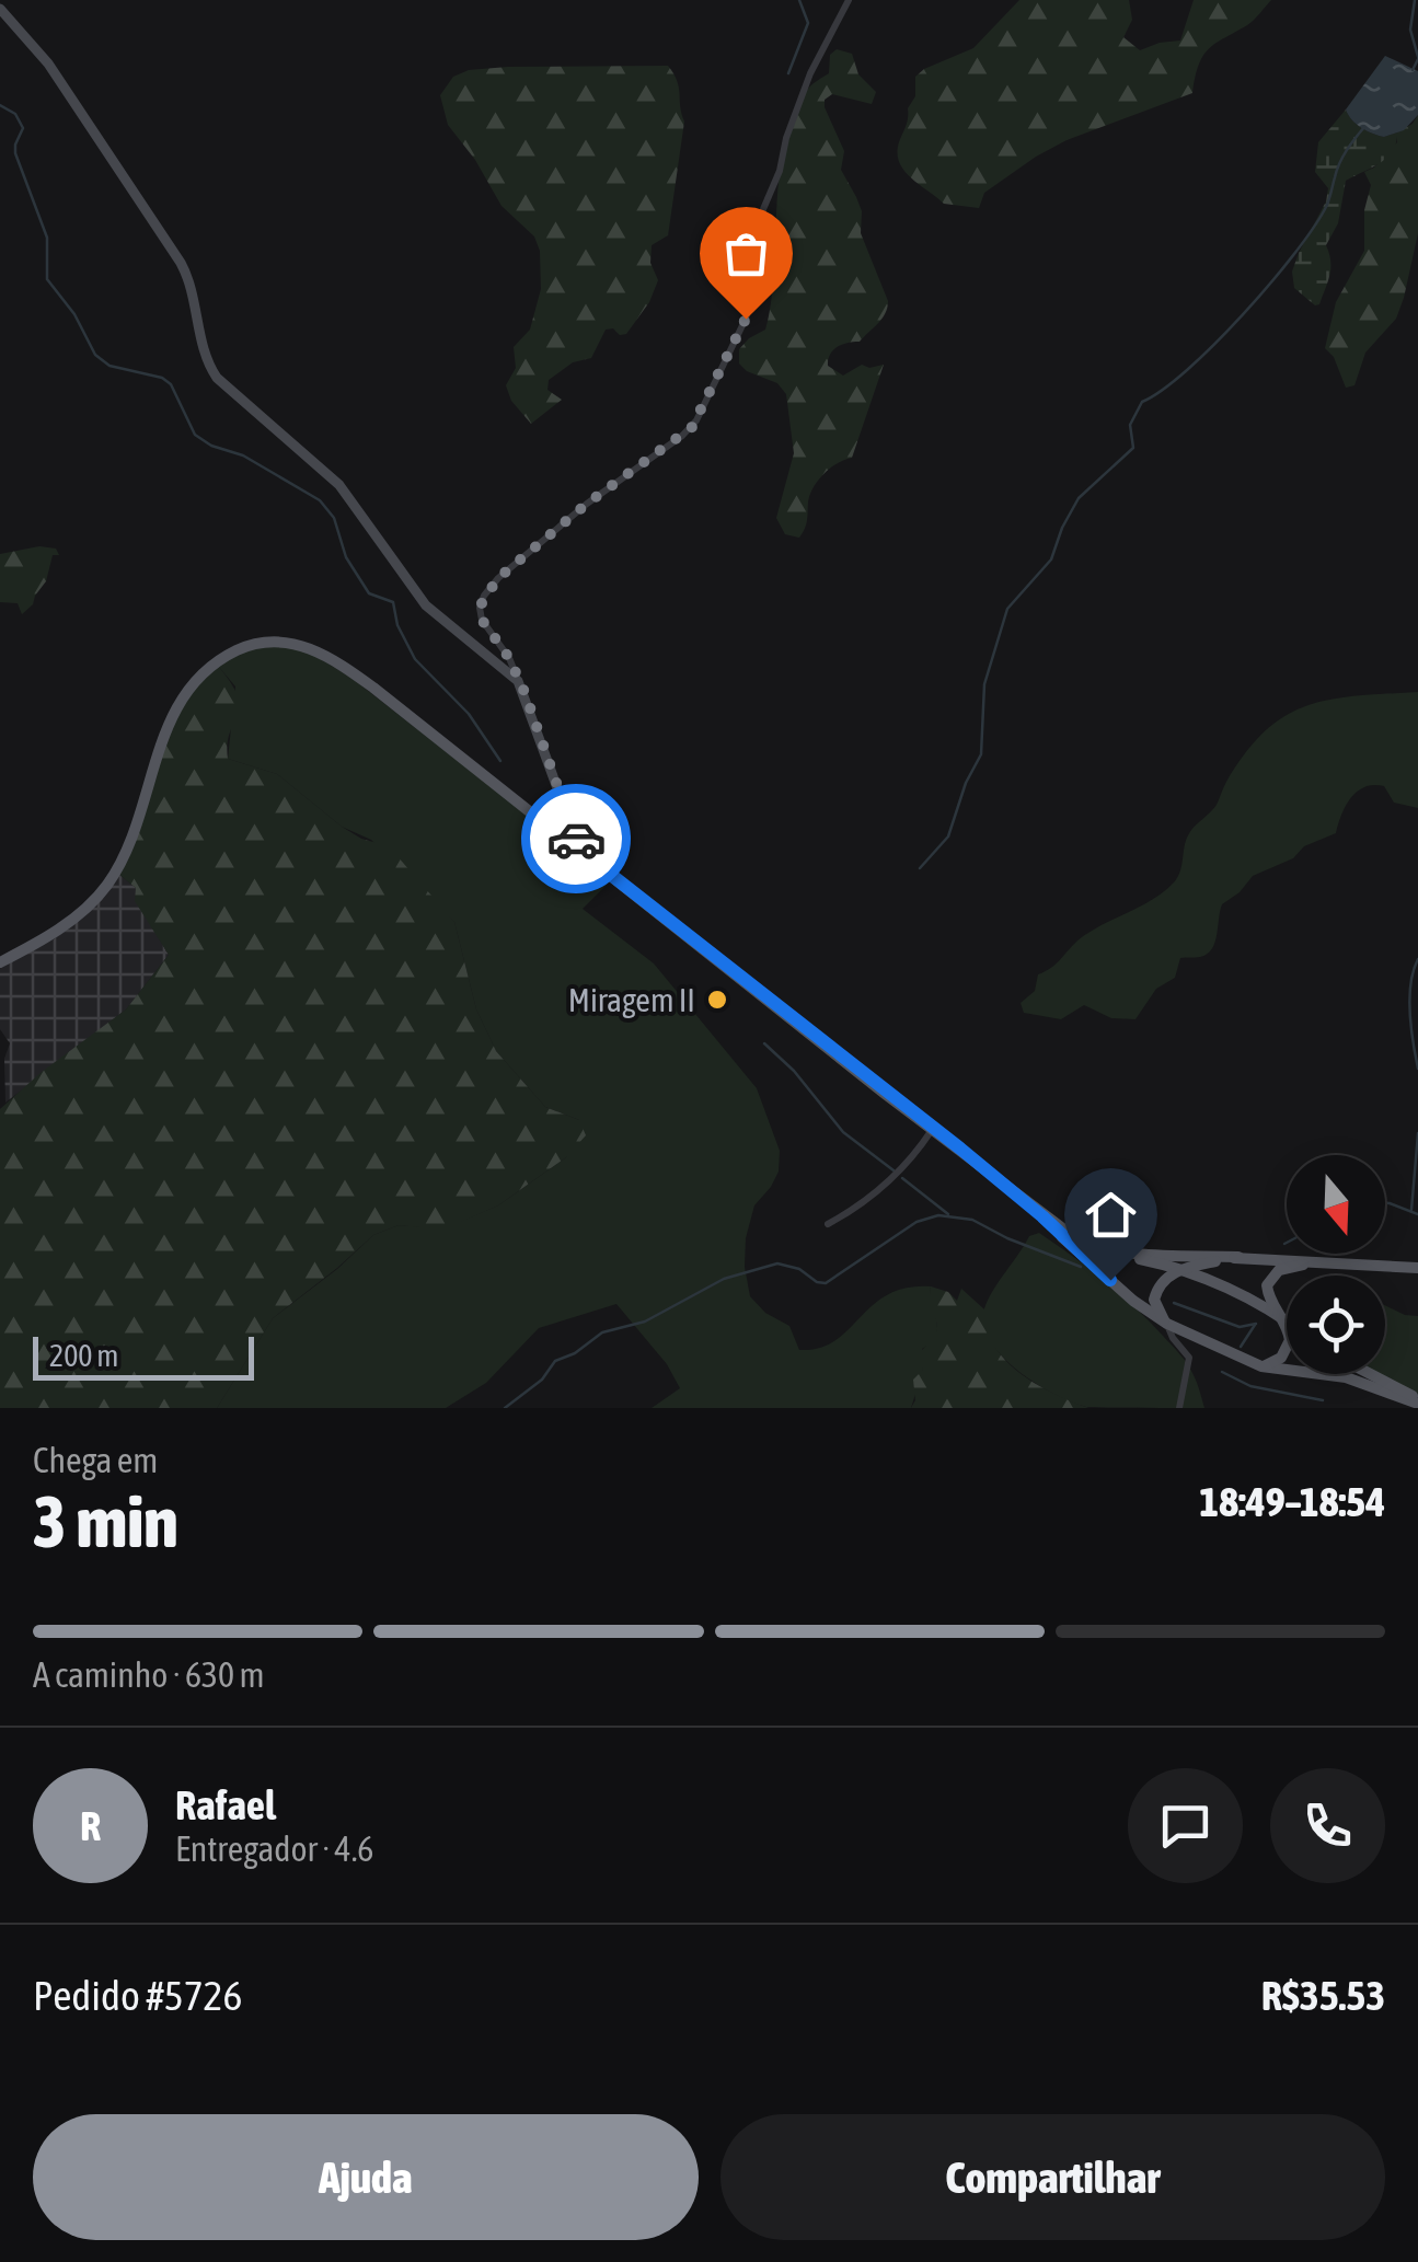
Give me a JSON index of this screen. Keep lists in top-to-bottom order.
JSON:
{
  "places": ["Miragem II"],
  "scale_bar": "200 m",
  "north": "bottom",
  "page": {
    "scale": "200 m",
    "heading": ["3 min", "Chega em", "18:49–18:54"],
    "panel": [
      "Rafael",
      "Entregador · 4.6",
      "Pedido #5726",
      "R$35.53"
    ],
    "bar": "A caminho · 630 m",
    "round": "R",
    "buttons": ["Ajuda", "Compartilhar"]
  }
}
